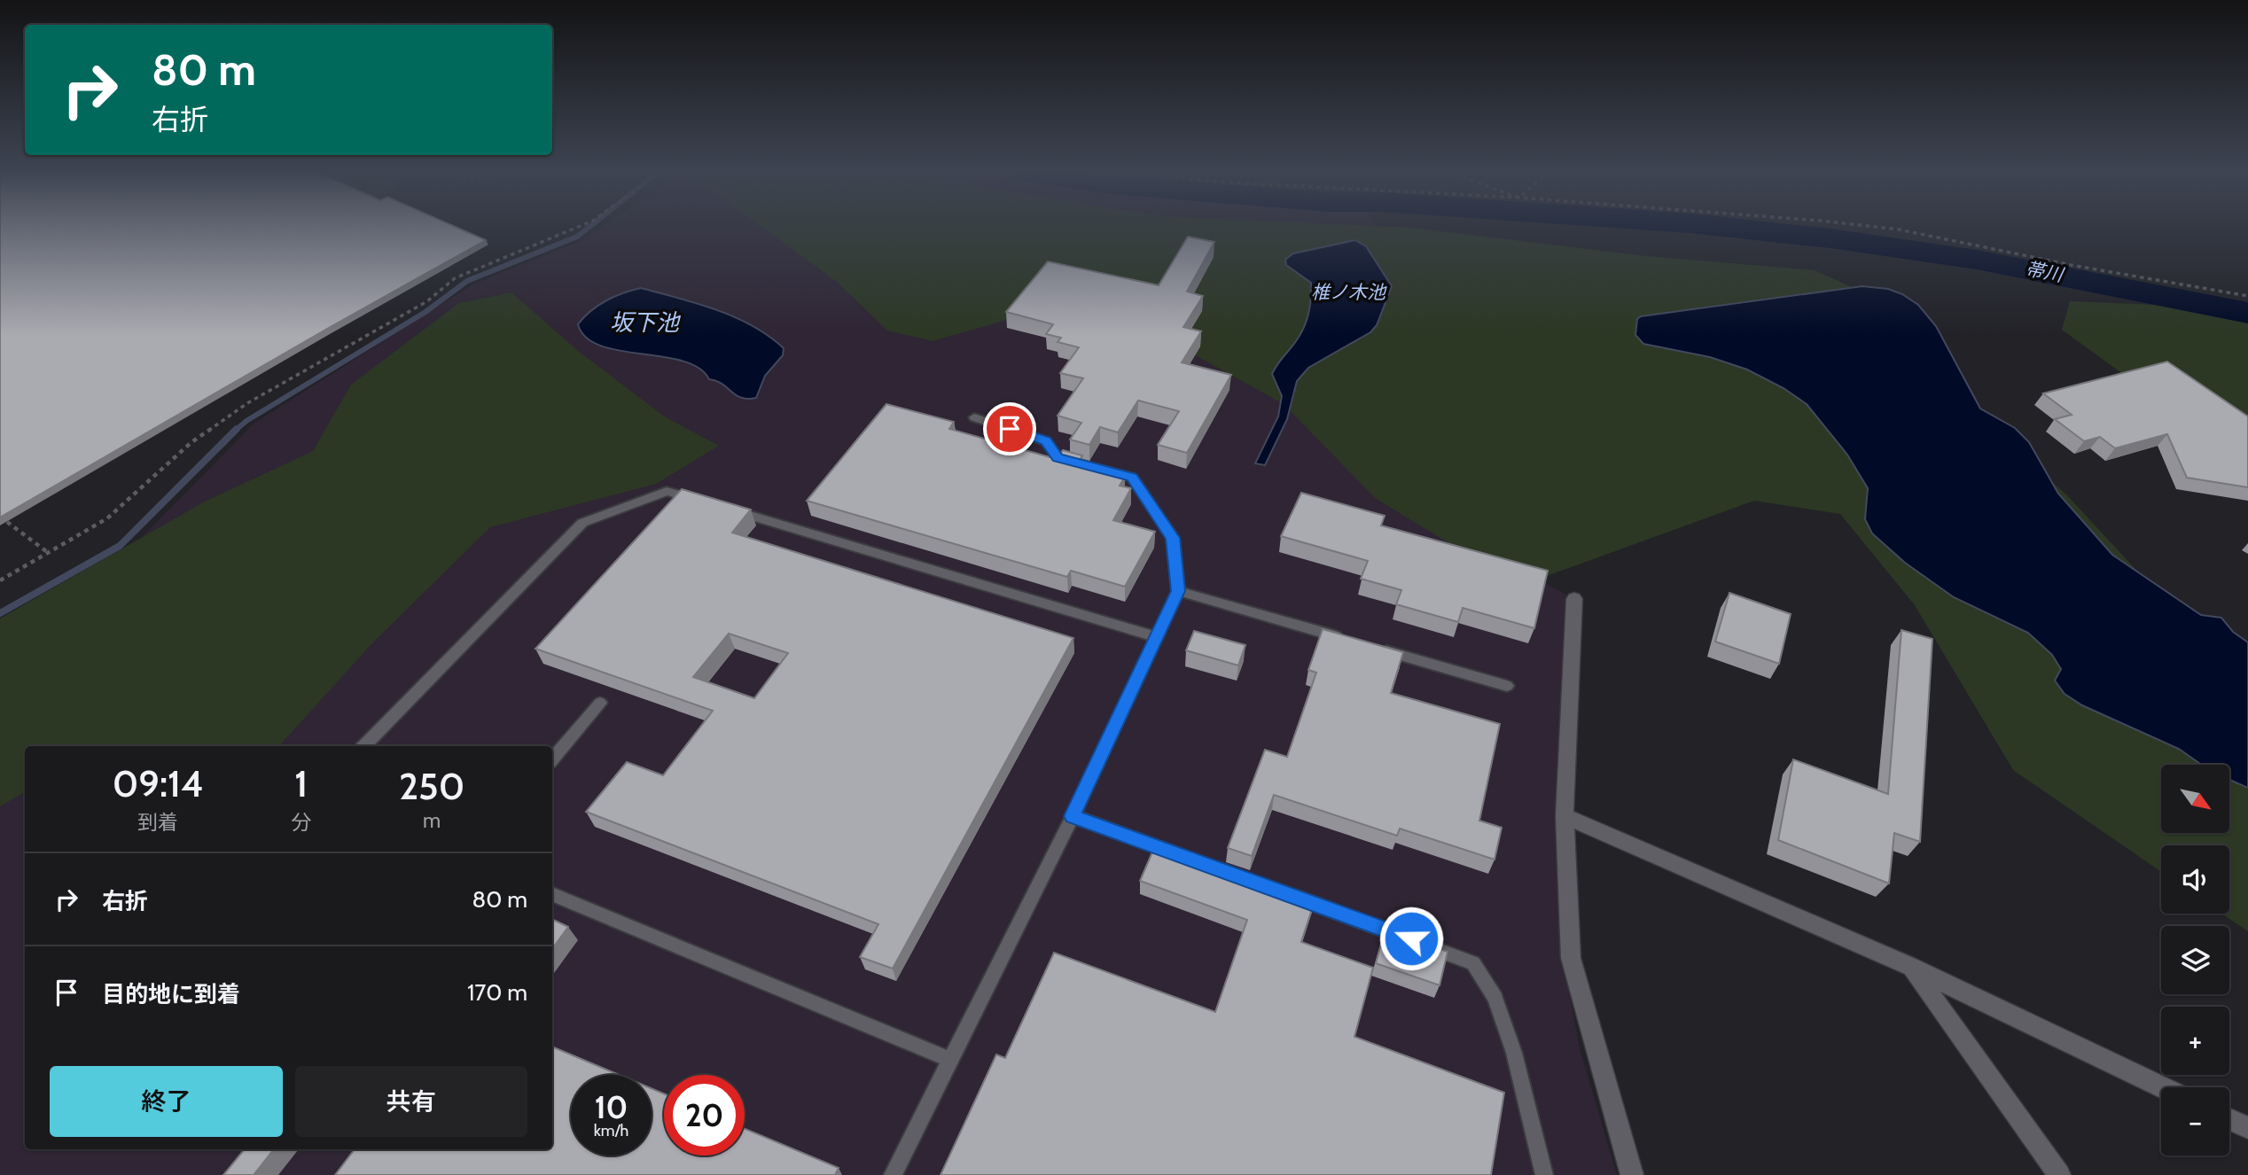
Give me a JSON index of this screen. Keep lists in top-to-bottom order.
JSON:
{
  "water": ["帯川", "椎ノ木池", "坂下池"],
  "north": "bottom right",
  "page": {
    "turn": ["80 m", "右折"],
    "eta": [
      "09:14",
      "到着",
      "1",
      "分",
      "250",
      "m"
    ],
    "map_buttons": ["+", "−"],
    "list": [
      {
        "name": "右折",
        "value": "80 m"
      },
      {
        "name": "目的地に到着",
        "value": "170 m"
      }
    ],
    "buttons": ["終了", "共有"],
    "speed": "10 km/h",
    "limit": "20"
  }
}
